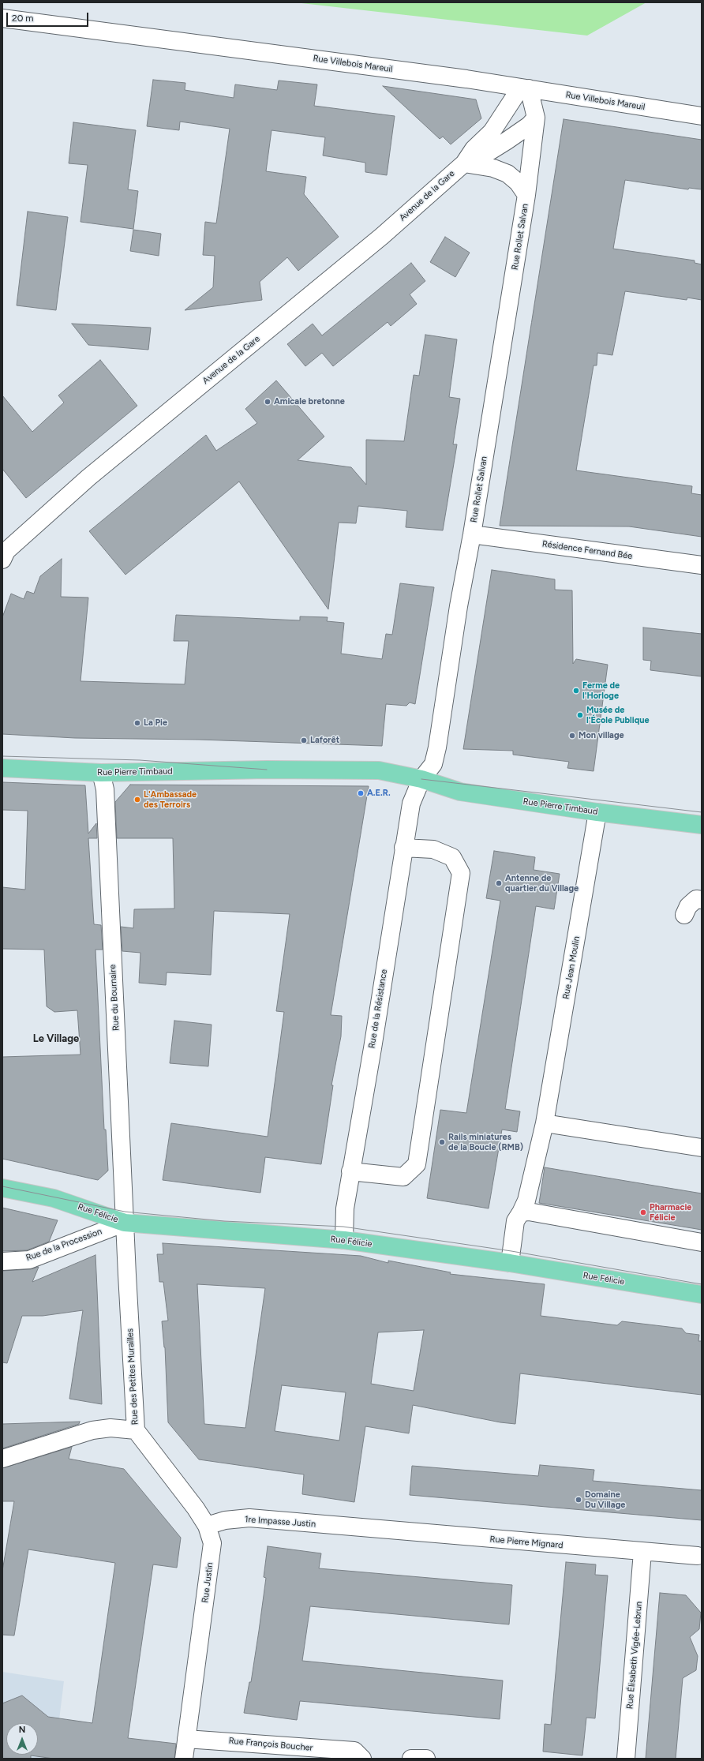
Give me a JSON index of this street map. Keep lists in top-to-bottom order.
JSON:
{
  "streets": {
    "main road": ["Rue Pierre Timbaud", "Rue Félicie"],
    "street": [
      "Rue Villebois Mareuil",
      "Avenue de la Gare",
      "Rue Rollet Salvan",
      "Résidence Fernand Bée",
      "Rue Jean Moulin",
      "Rue du Bournaire",
      "Rue de la Résistance",
      "Rue de la Procession",
      "Rue des Petites Murailles",
      "1re Impasse Justin",
      "Rue Pierre Mignard",
      "Rue Justin",
      "Rue Élisabeth Vigée-Lebrun",
      "Rue François Boucher"
    ]
  },
  "crossings": [
    ["Rue Villebois Mareuil", "Avenue de la Gare"],
    ["Rue Villebois Mareuil", "Rue Rollet Salvan"],
    ["Avenue de la Gare", "Rue Rollet Salvan"],
    ["Rue Rollet Salvan", "Résidence Fernand Bée"],
    ["Rue Rollet Salvan", "Rue Pierre Timbaud"],
    ["Rue Rollet Salvan", "Rue de la Résistance"],
    ["Rue Pierre Timbaud", "Rue Jean Moulin"],
    ["Rue Pierre Timbaud", "Rue du Bournaire"],
    ["Rue Pierre Timbaud", "Rue de la Résistance"],
    ["Rue Jean Moulin", "Rue Félicie"],
    ["Rue du Bournaire", "Rue Félicie"],
    ["Rue du Bournaire", "Rue de la Procession"],
    ["Rue du Bournaire", "Rue des Petites Murailles"],
    ["Rue de la Résistance", "Rue Félicie"],
    ["Rue Félicie", "Rue de la Procession"],
    ["Rue Félicie", "Rue des Petites Murailles"],
    ["Rue de la Procession", "Rue des Petites Murailles"],
    ["Rue des Petites Murailles", "Rue Justin"],
    ["1re Impasse Justin", "Rue Pierre Mignard"],
    ["1re Impasse Justin", "Rue Justin"],
    ["Rue Pierre Mignard", "Rue Élisabeth Vigée-Lebrun"],
    ["Rue Justin", "Rue François Boucher"]
  ],
  "districts": ["Le Village"],
  "places": [
    "Amicale bretonne",
    "Ferme de l'Horloge",
    "Musée de l'École Publique",
    "La Pie",
    "Mon village",
    "Laforêt",
    "A.E.R.",
    "L'Ambassade des Terroirs",
    "Antenne de quartier du Village",
    "Rails miniatures de la Boucle (RMB)",
    "Pharmacie Félicie",
    "Domaine Du Village"
  ],
  "scale_bar": "20 m",
  "north": "top"
}
